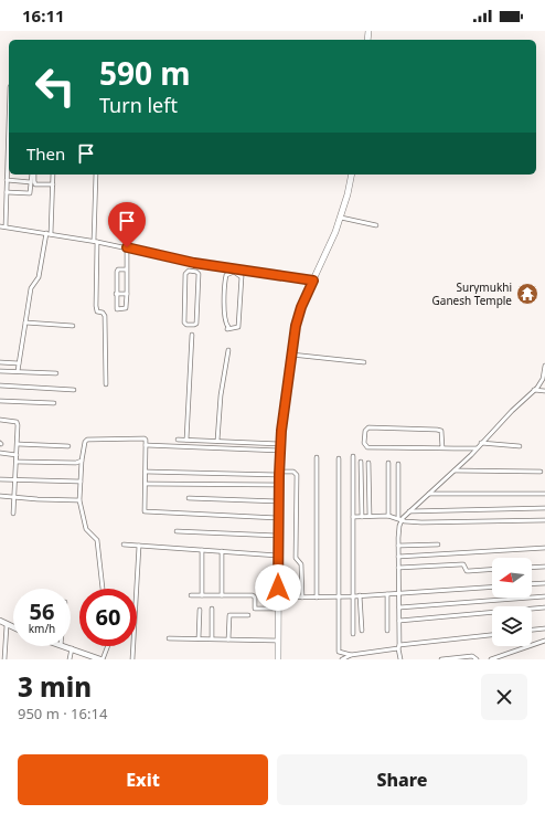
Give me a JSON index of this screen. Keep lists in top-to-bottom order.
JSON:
{
  "places": {
    "temple": ["Surymukhi Ganesh Temple"]
  },
  "north": "left",
  "page": {
    "status": "16:11",
    "turn": ["590 m", "Turn left"],
    "then": "Then",
    "speed": "56 km/h",
    "limit": "60",
    "heading": ["3 min", "950 m · 16:14"],
    "buttons": ["Exit", "Share"]
  }
}
